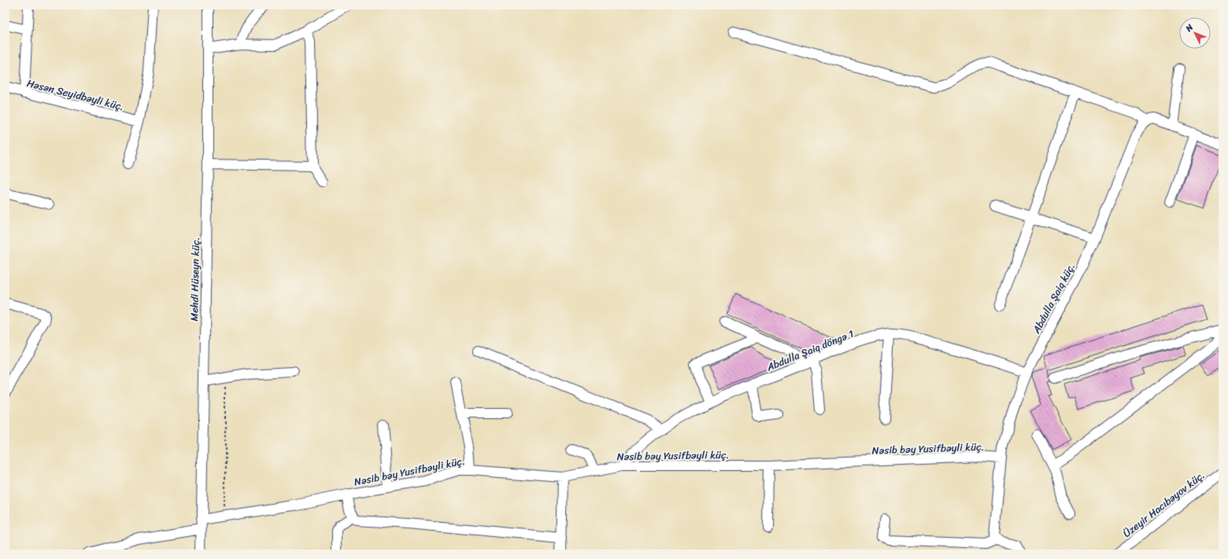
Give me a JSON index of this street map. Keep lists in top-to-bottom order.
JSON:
{
  "streets": {
    "street": [
      "Həsən Seyidbəyli küç.",
      "Mehdi Hüseyn küç.",
      "Abdulla Şaiq küç.",
      "Abdulla Şaiq döngə 1",
      "Nəsib bəy Yusifbəyli küç.",
      "Üzeyir Hacıbəyov küç."
    ]
  },
  "crossings": [
    ["Mehdi Hüseyn küç.", "Nəsib bəy Yusifbəyli küç."],
    ["Abdulla Şaiq küç.", "Abdulla Şaiq döngə 1"],
    ["Abdulla Şaiq küç.", "Nəsib bəy Yusifbəyli küç."],
    ["Abdulla Şaiq döngə 1", "Nəsib bəy Yusifbəyli küç."]
  ],
  "north": "top left"
}
